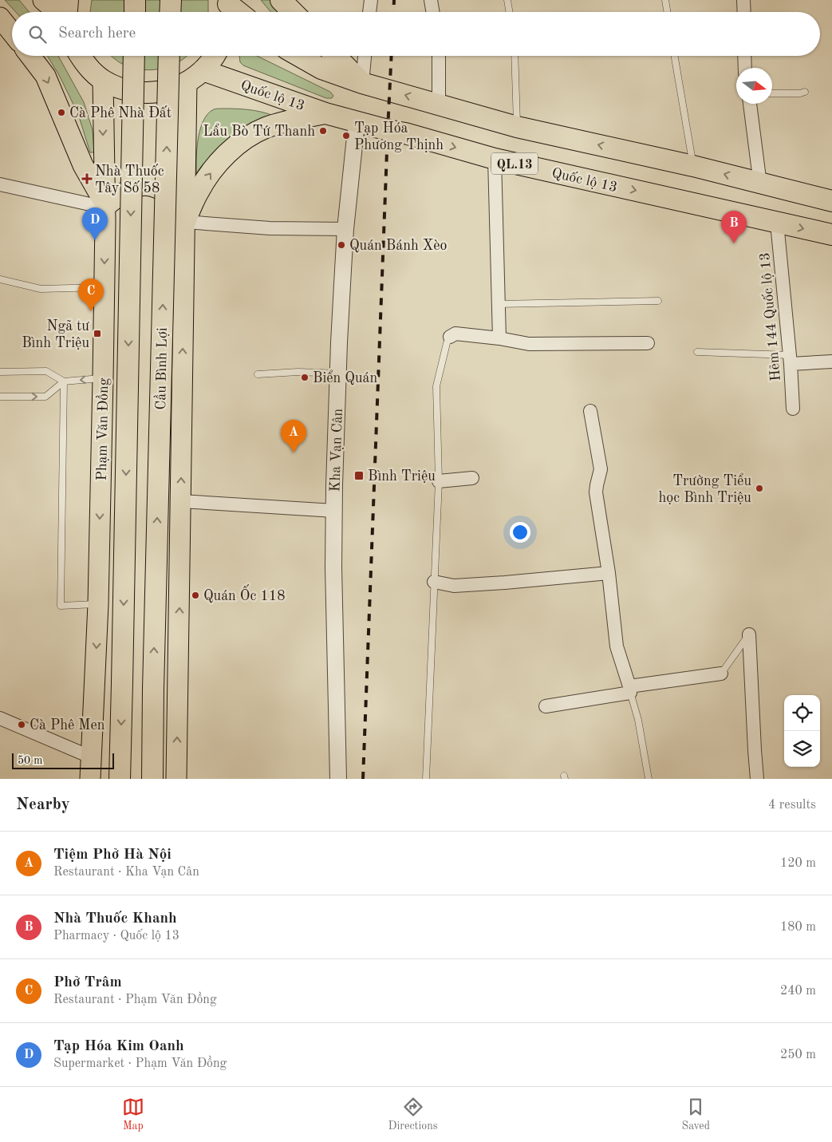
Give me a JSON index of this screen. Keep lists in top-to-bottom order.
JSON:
{
  "streets": {
    "highway": ["Quốc lộ 13", "QL.13", "Cầu Bình Lợi"],
    "main road": ["Phạm Văn Đồng"],
    "street": ["Hẻm 144 Quốc lộ 13", "Kha Vạn Cân"]
  },
  "crossings": [
    ["Quốc lộ 13", "Hẻm 144 Quốc lộ 13"],
    ["Quốc lộ 13", "Kha Vạn Cân"]
  ],
  "places": {
    "other": [
      "Cà Phê Nhà Đất",
      "Lẩu Bò Tứ Thanh",
      "Tạp Hóa Phương Thịnh",
      "Quán Bánh Xèo",
      "Biển Quán",
      "Trường Tiểu học Bình Triệu",
      "Quán Ốc 118",
      "Cà Phê Men"
    ],
    "health": ["Nhà Thuốc Tây Số 58"],
    "transit": ["Ngã tư Bình Triệu", "Bình Triệu"]
  },
  "scale_bar": "50 m",
  "north": "right",
  "page": {
    "search": "Search here",
    "pins": [
      "D",
      "B",
      "C",
      "A"
    ],
    "scale": "50 m",
    "heading": ["Nearby", "4 results"],
    "list": [
      {
        "mark": "A",
        "name": "Tiệm Phở Hà Nội",
        "note": "Restaurant · Kha Vạn Cân",
        "value": "120 m"
      },
      {
        "mark": "B",
        "name": "Nhà Thuốc Khanh",
        "note": "Pharmacy · Quốc lộ 13",
        "value": "180 m"
      },
      {
        "mark": "C",
        "name": "Phở Trâm",
        "note": "Restaurant · Phạm Văn Đồng",
        "value": "240 m"
      },
      {
        "mark": "D",
        "name": "Tạp Hóa Kim Oanh",
        "note": "Supermarket · Phạm Văn Đồng",
        "value": "250 m"
      }
    ],
    "nav": ["Map", "Directions", "Saved"]
  }
}
